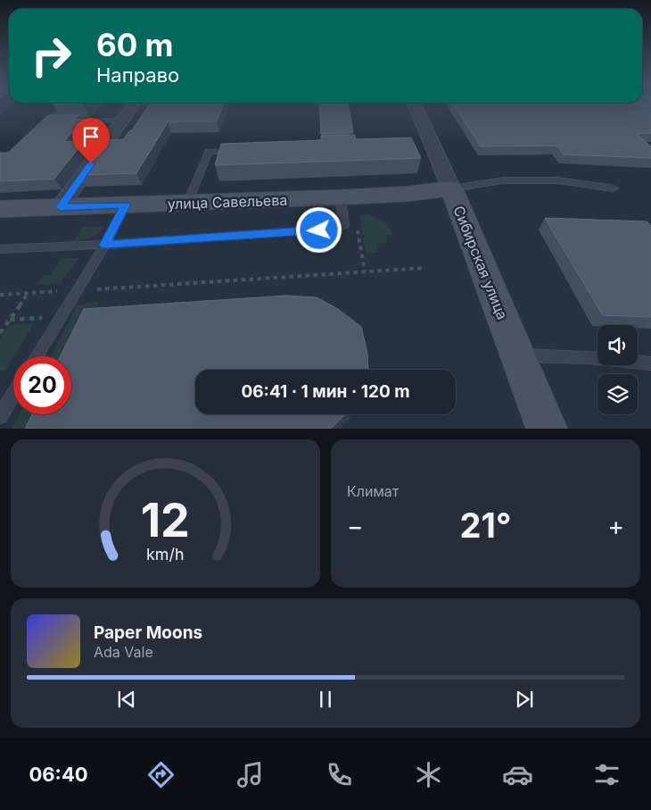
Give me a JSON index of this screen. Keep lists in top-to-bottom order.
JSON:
{
  "streets": {
    "street": ["улица Савельева", "Сибирская улица"]
  },
  "crossings": [
    ["улица Савельева", "Сибирская улица"]
  ],
  "page": {
    "turn": ["60 m", "Направо"],
    "limit": "20",
    "trip": "06:41 · 1 мин · 120 m",
    "tile": "Климат",
    "heat": ["−", "21°", "+"],
    "song": ["Paper Moons", "Ada Vale"],
    "tabs": "06:40",
    "gauge": ["12", "km/h"]
  }
}
